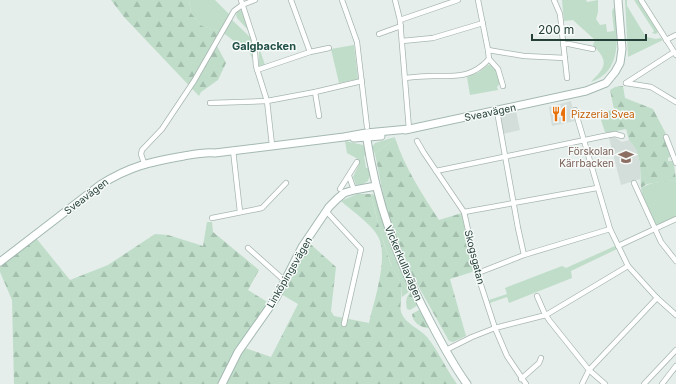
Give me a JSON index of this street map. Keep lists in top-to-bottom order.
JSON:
{
  "streets": {
    "main road": ["Sveavägen", "Vickerkullavägen", "Linköpingsvägen"],
    "street": ["Skogsgatan"]
  },
  "crossings": [
    ["Sveavägen", "Vickerkullavägen"],
    ["Vickerkullavägen", "Linköpingsvägen"]
  ],
  "districts": ["Galgbacken"],
  "places": {
    "restaurant": ["Pizzeria Svea"],
    "school or university": ["Förskolan Kärrbacken"]
  },
  "scale_bar": "200 m"
}
